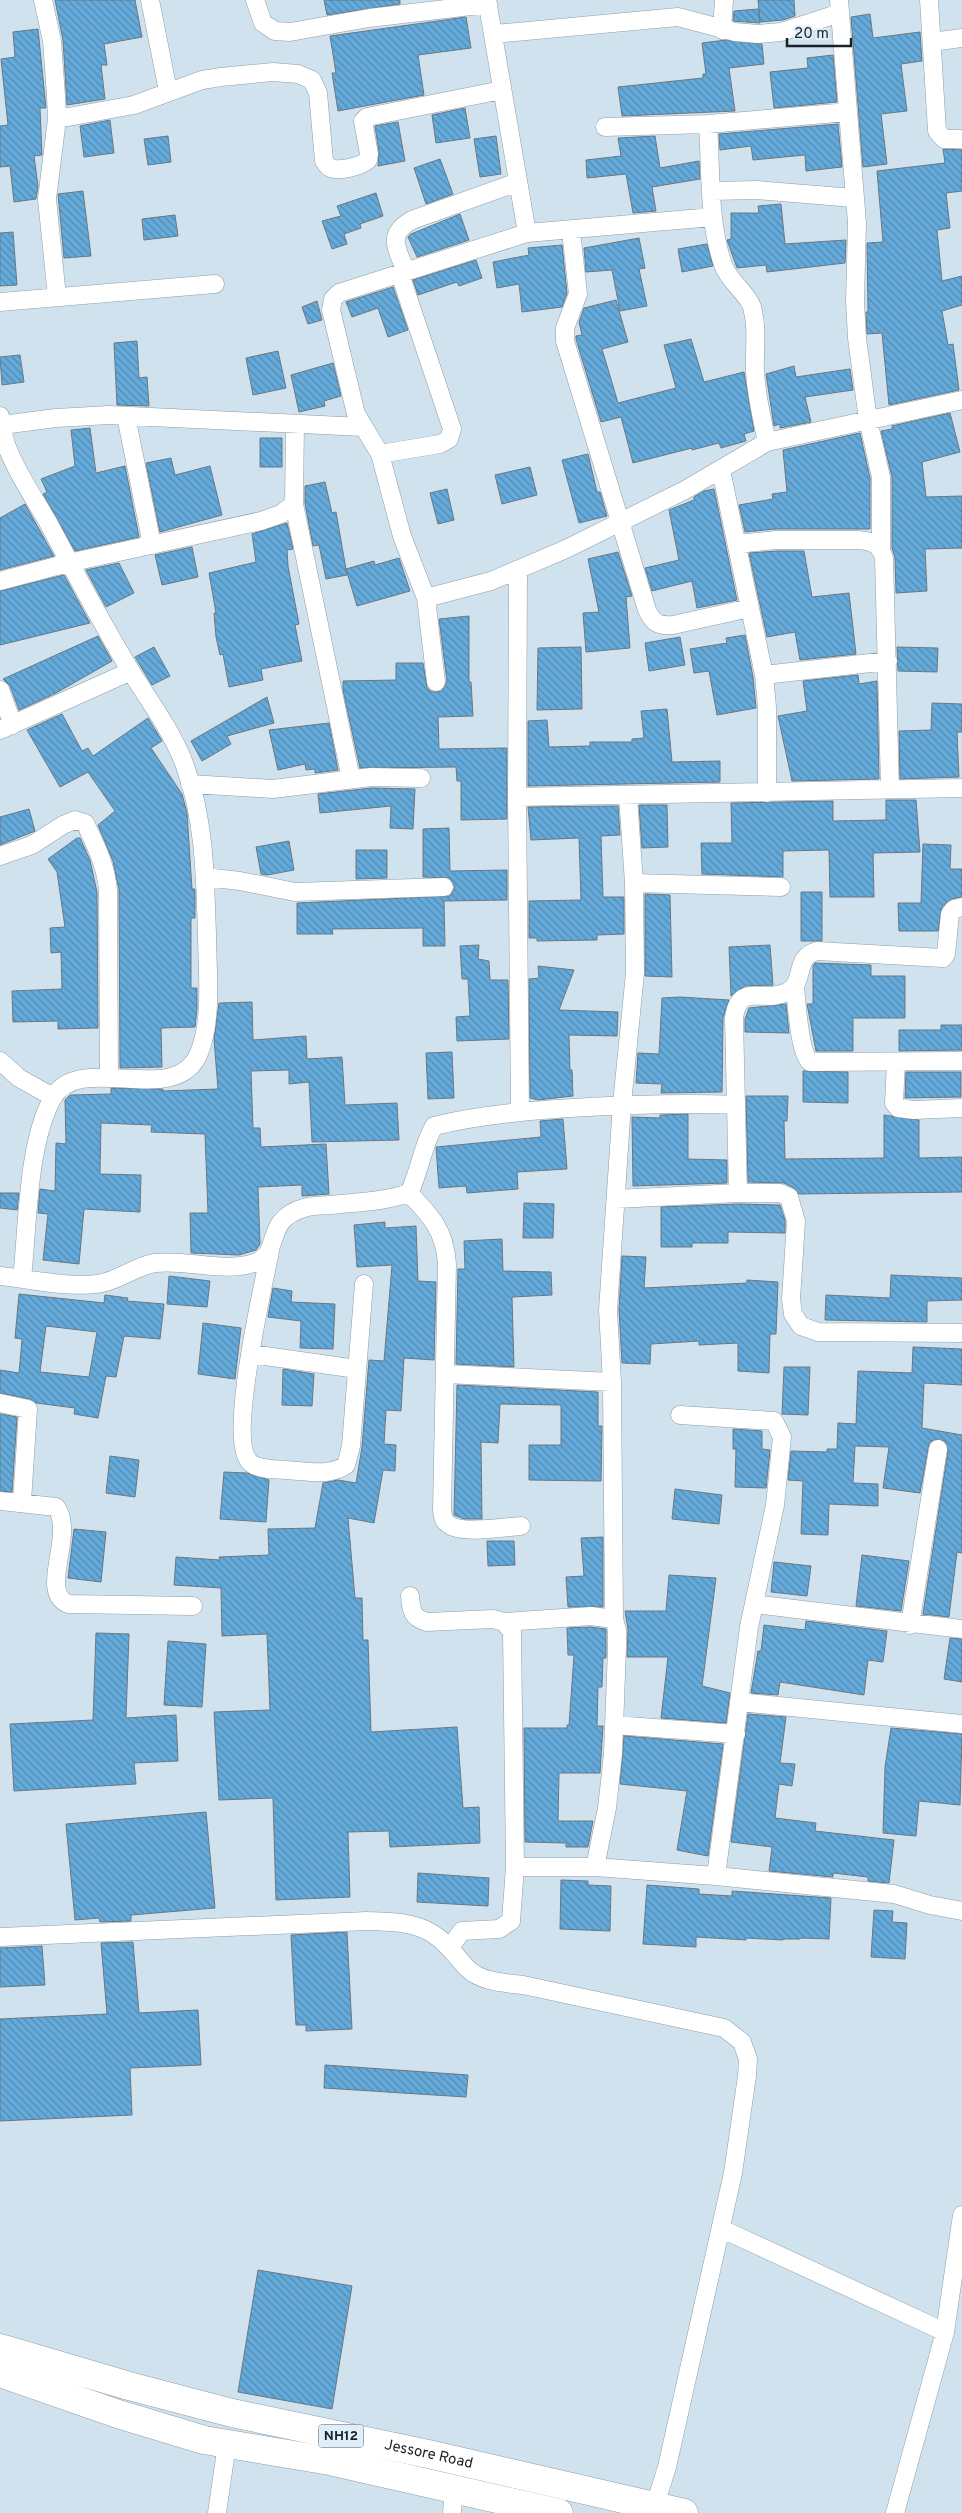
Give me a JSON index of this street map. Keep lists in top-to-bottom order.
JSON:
{
  "streets": {
    "highway": ["NH12", "Jessore Road"]
  },
  "scale_bar": "20 m"
}
